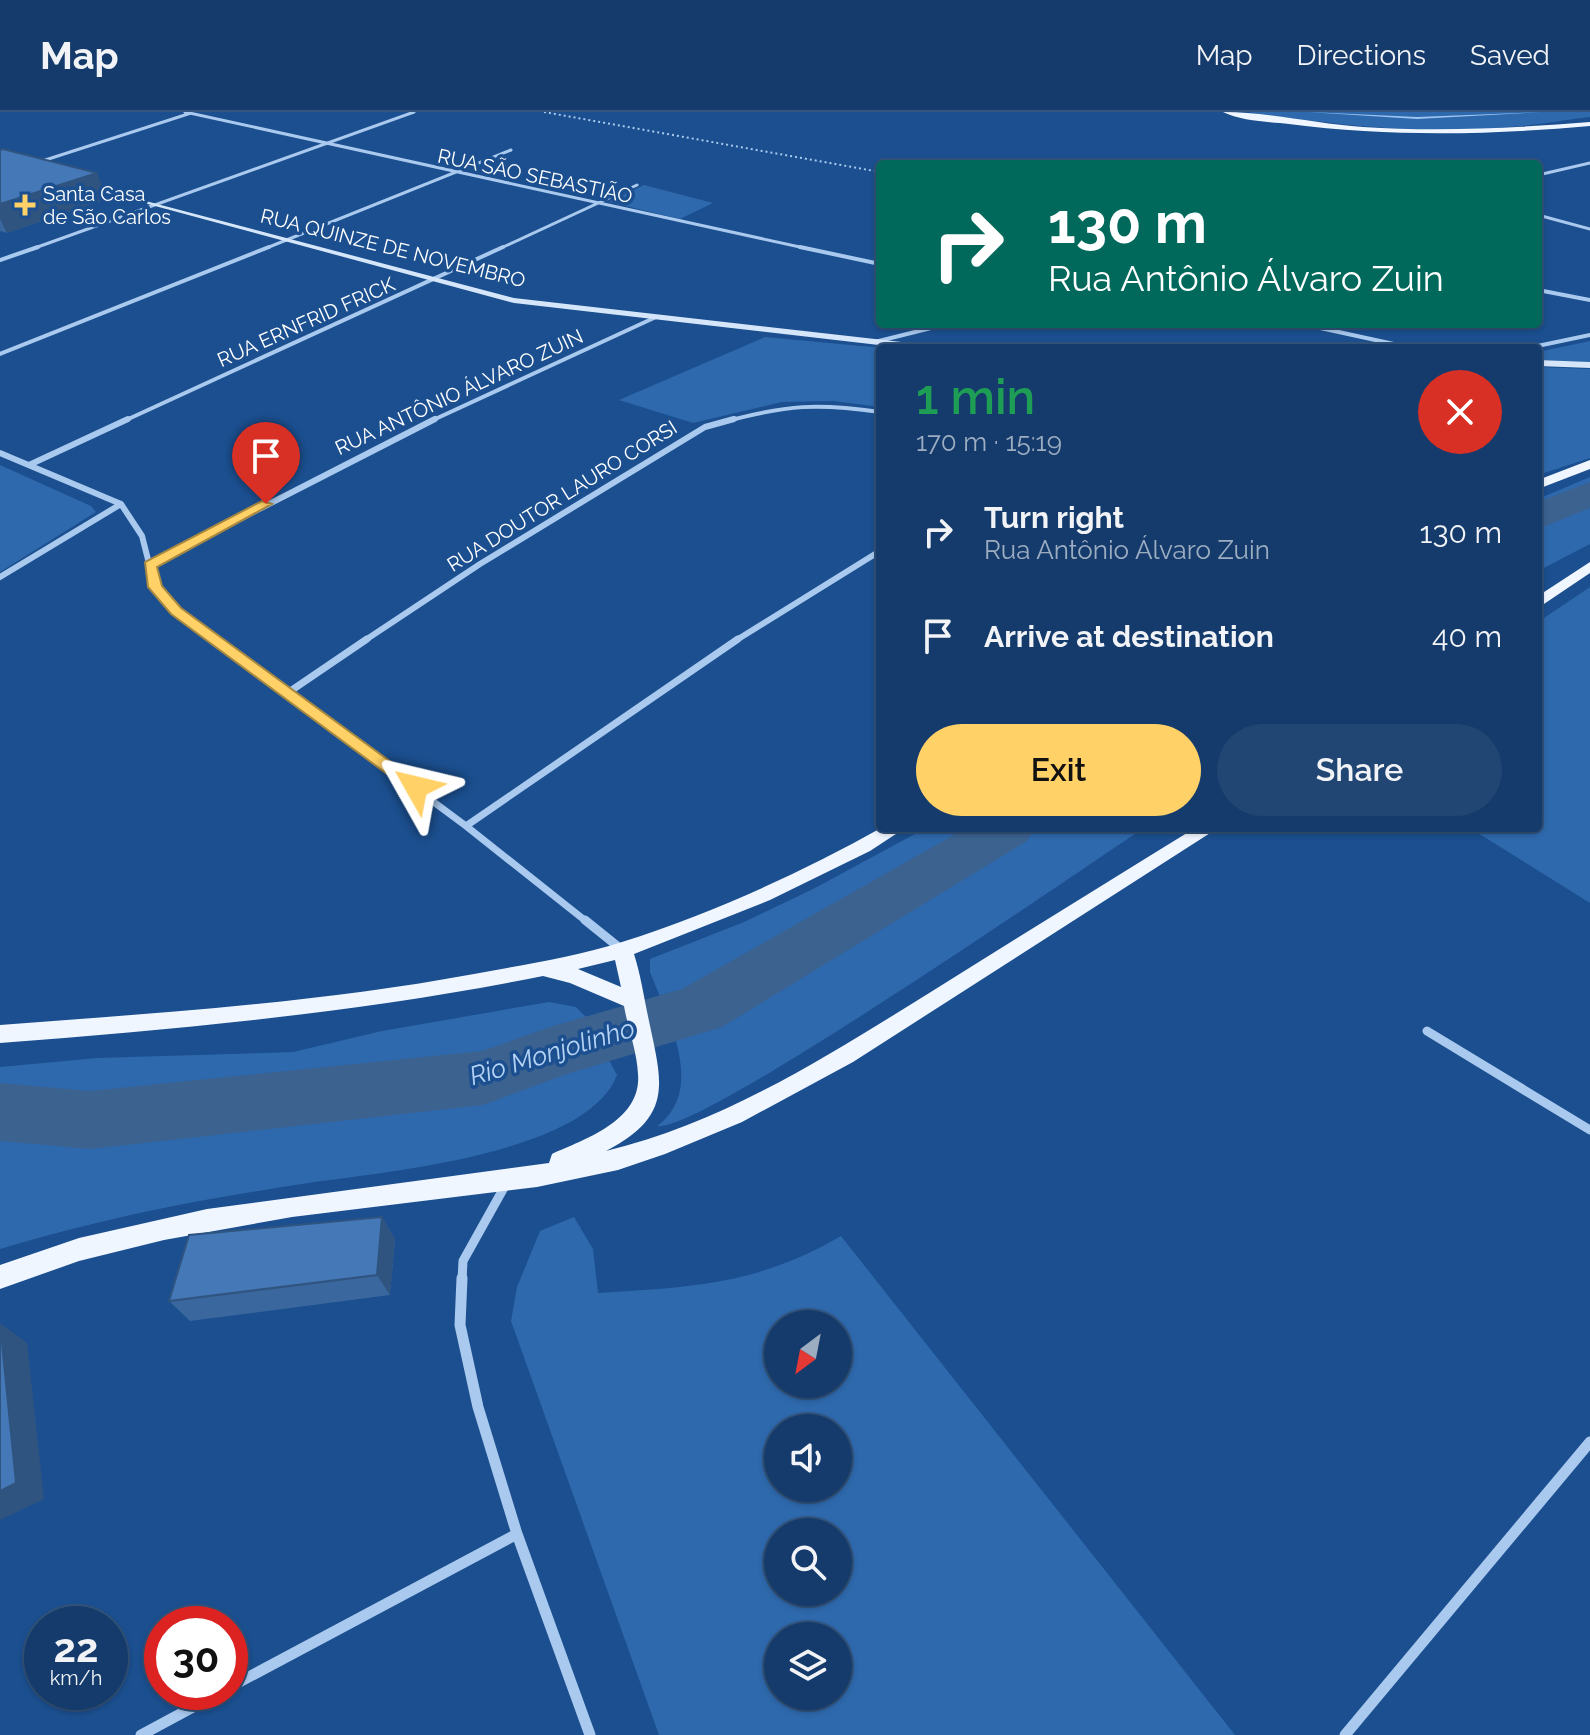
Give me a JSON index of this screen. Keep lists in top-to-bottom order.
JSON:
{
  "streets": {
    "main road": ["RUA QUINZE DE NOVEMBRO"],
    "street": [
      "RUA SÃO SEBASTIÃO",
      "RUA ERNFRID FRICK",
      "RUA ANTÔNIO ÁLVARO ZUIN",
      "RUA DOUTOR LAURO CORSI"
    ]
  },
  "crossings": [
    ["RUA SÃO SEBASTIÃO", "RUA ERNFRID FRICK"],
    ["RUA QUINZE DE NOVEMBRO", "RUA ERNFRID FRICK"],
    ["RUA QUINZE DE NOVEMBRO", "RUA ANTÔNIO ÁLVARO ZUIN"]
  ],
  "water": ["Rio Monjolinho"],
  "places": {
    "health": ["Santa Casa de São Carlos"]
  },
  "north": "bottom left",
  "page": {
    "header": "Map",
    "nav": ["Map", "Directions", "Saved"],
    "turn": ["130 m", "Rua Antônio Álvaro Zuin"],
    "heading": ["1 min", "170 m · 15:19"],
    "list": [
      {
        "name": "Turn right",
        "note": "Rua Antônio Álvaro Zuin",
        "value": "130 m"
      },
      {
        "name": "Arrive at destination",
        "value": "40 m"
      }
    ],
    "buttons": ["Exit", "Share"],
    "speed": "22 km/h",
    "limit": "30"
  }
}
